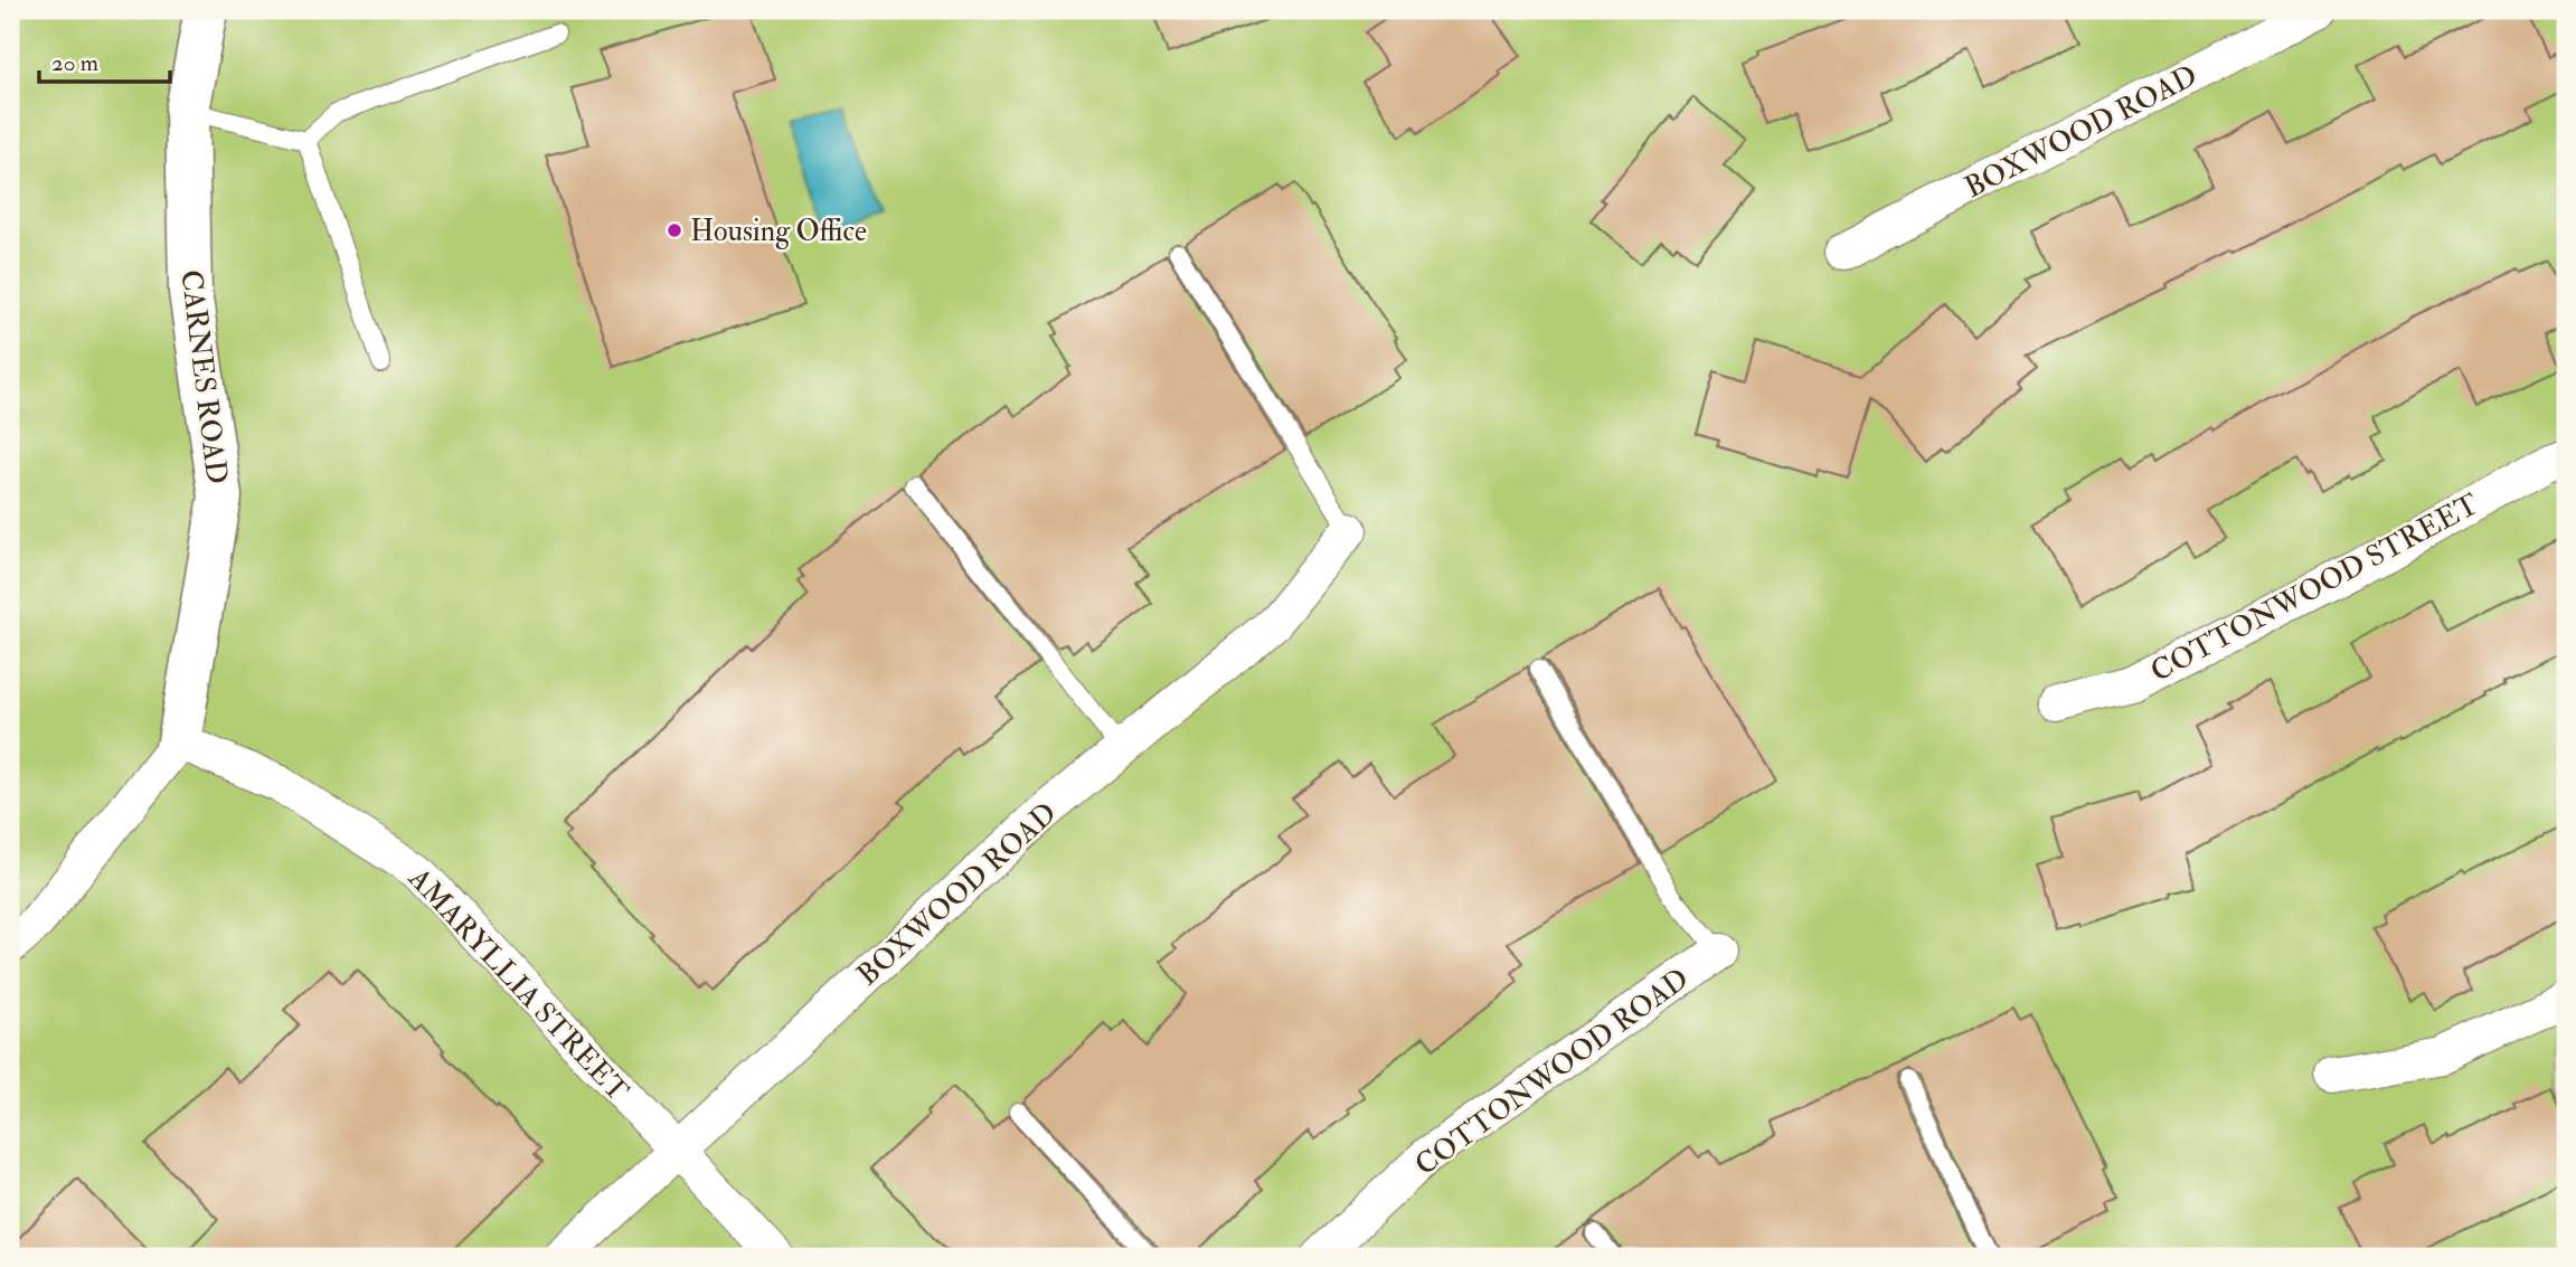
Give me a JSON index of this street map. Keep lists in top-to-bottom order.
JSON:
{
  "streets": {
    "street": [
      "BOXWOOD ROAD",
      "CARNES ROAD",
      "COTTONWOOD STREET",
      "AMARYLLIA STREET",
      "COTTONWOOD ROAD"
    ]
  },
  "crossings": [
    ["BOXWOOD ROAD", "AMARYLLIA STREET"],
    ["CARNES ROAD", "AMARYLLIA STREET"]
  ],
  "places": ["Housing Office"],
  "scale_bar": "20 m"
}
